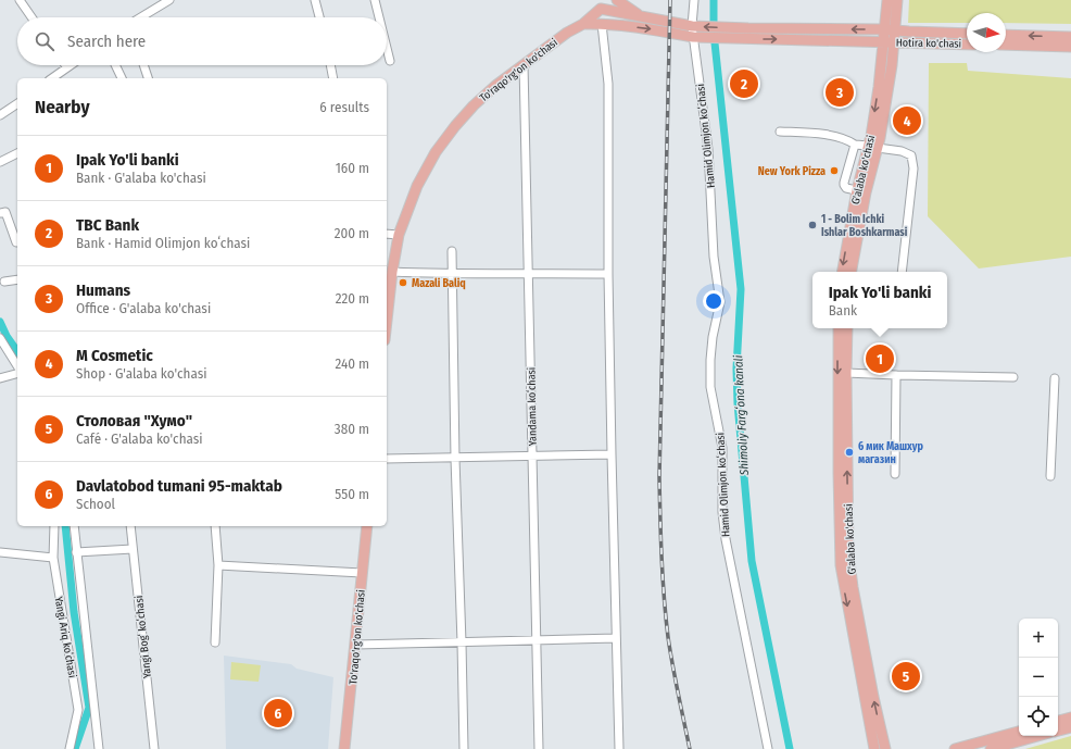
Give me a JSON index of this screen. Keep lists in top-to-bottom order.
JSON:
{
  "streets": {
    "main road": ["Hotira ko'chasi", "To'raqo'rg'on ko'chasi", "G'alaba ko'chasi"],
    "street": [
      "Hamid Olimjon koʻchasi",
      "Yandama koʻchasi",
      "Yangi Ariq koʻchasi",
      "Yangi Bogʻ koʻchasi"
    ]
  },
  "crossings": [
    ["Hotira ko'chasi", "To'raqo'rg'on ko'chasi"],
    ["Hotira ko'chasi", "Hamid Olimjon koʻchasi"],
    ["To'raqo'rg'on ko'chasi", "Hamid Olimjon koʻchasi"],
    ["To'raqo'rg'on ko'chasi", "Yandama koʻchasi"]
  ],
  "water": ["Shimoliy Fargʻona kanali"],
  "places": [
    "New York Pizza",
    "1 - Bolim Ichki Ishlar Boshkarmasi",
    "Mazali Baliq",
    "6 мик Машхур магазин"
  ],
  "north": "right",
  "page": {
    "search": "Search here",
    "pins": [
      "2",
      "3",
      "4",
      "1",
      "5",
      "6"
    ],
    "heading": ["Nearby", "6 results"],
    "list": [
      {
        "mark": "1",
        "name": "Ipak Yo'li banki",
        "note": "Bank · G'alaba ko'chasi",
        "value": "160 m"
      },
      {
        "mark": "2",
        "name": "TBC Bank",
        "note": "Bank · Hamid Olimjon koʻchasi",
        "value": "200 m"
      },
      {
        "mark": "3",
        "name": "Humans",
        "note": "Office · G'alaba ko'chasi",
        "value": "220 m"
      },
      {
        "mark": "4",
        "name": "M Cosmetic",
        "note": "Shop · G'alaba ko'chasi",
        "value": "240 m"
      },
      {
        "mark": "5",
        "name": "Столовая \"Хумо\"",
        "note": "Café · G'alaba ko'chasi",
        "value": "380 m"
      },
      {
        "mark": "6",
        "name": "Davlatobod tumani 95-maktab",
        "note": "School",
        "value": "550 m"
      }
    ],
    "popup": ["Ipak Yo'li banki", "Bank"],
    "map_buttons": ["+", "−"]
  }
}
